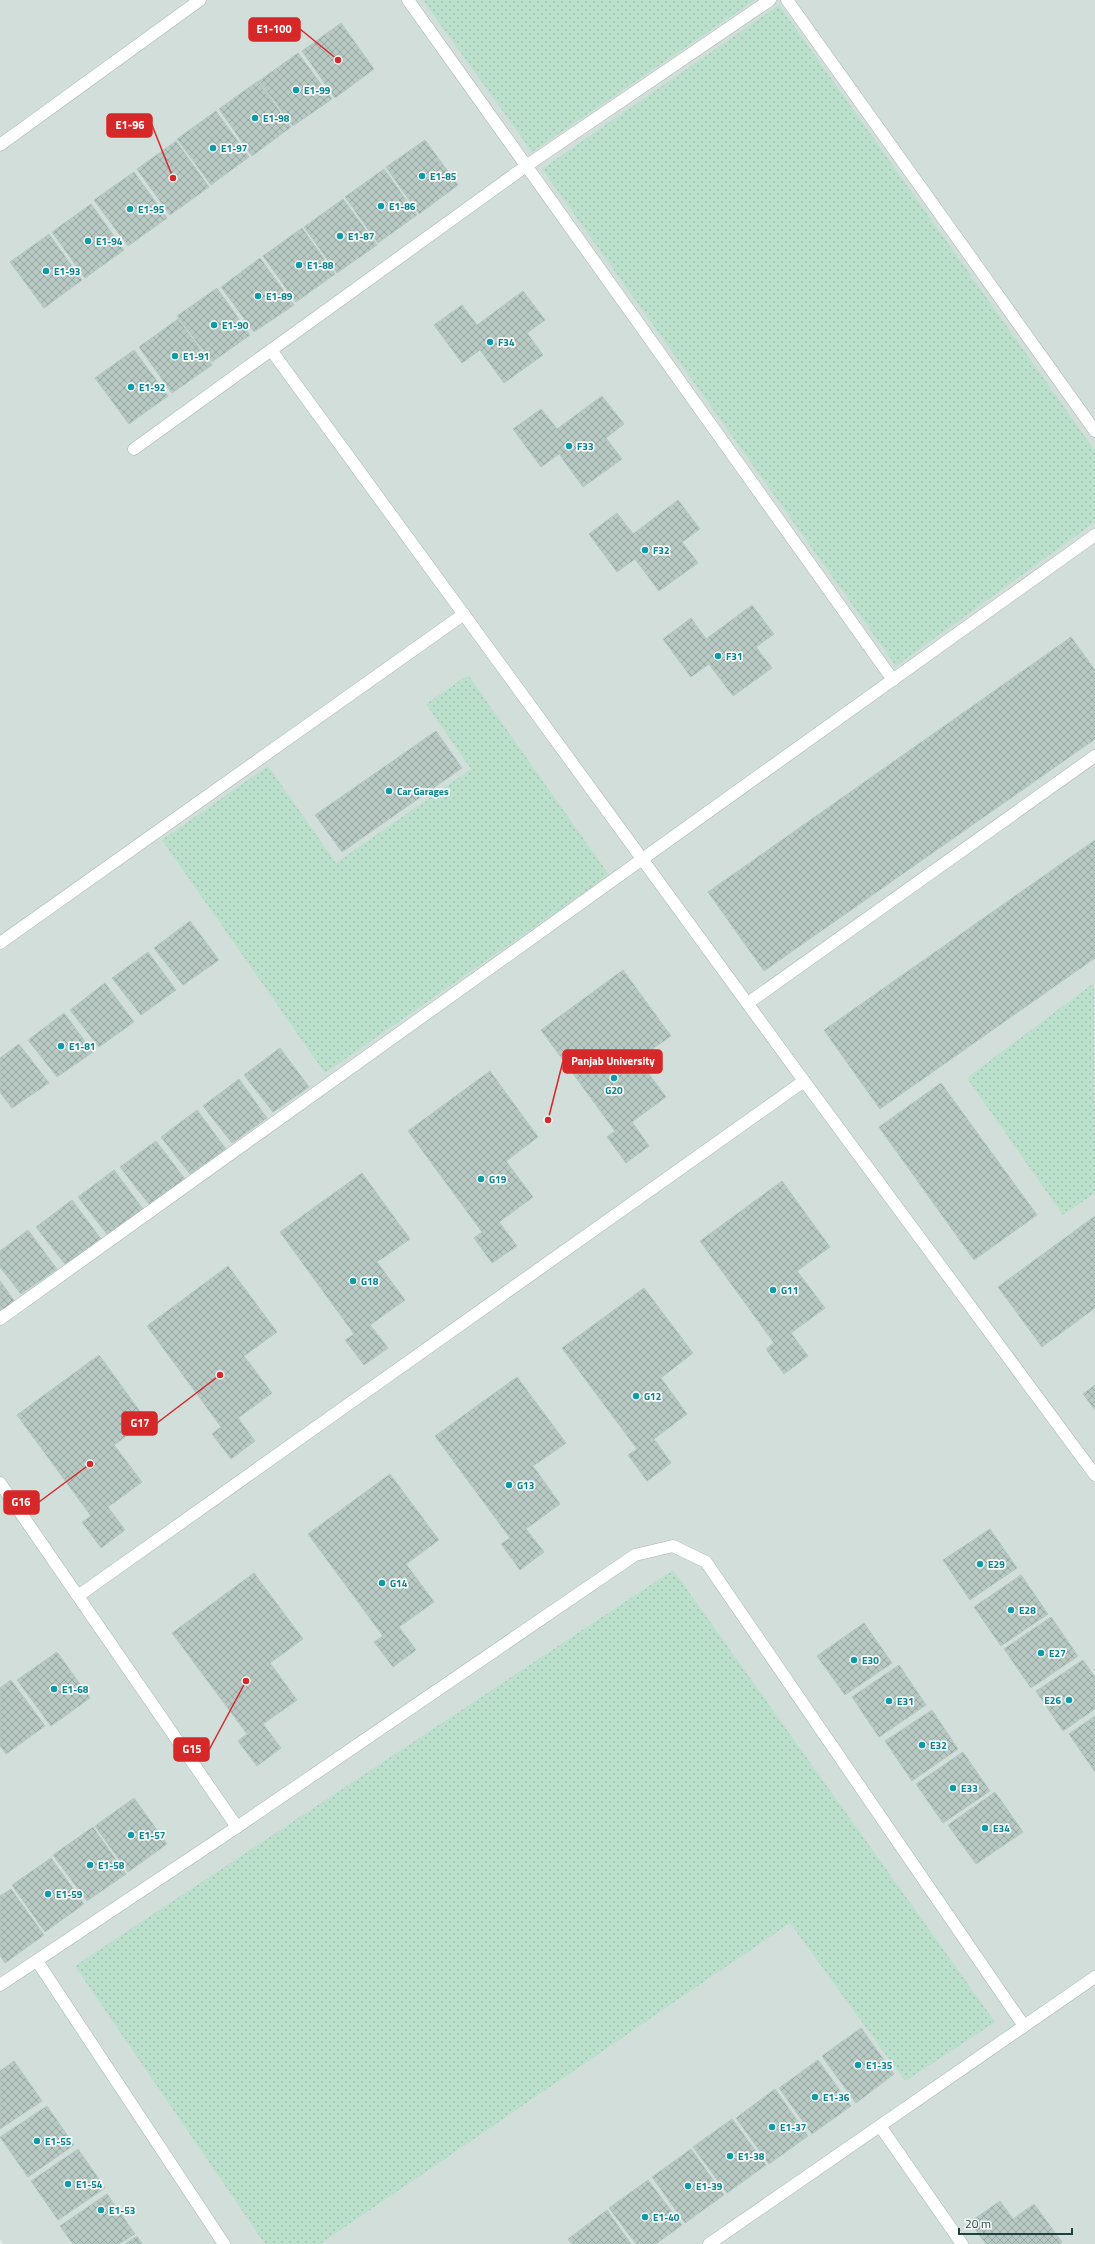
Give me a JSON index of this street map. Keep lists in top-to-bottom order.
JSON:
{
  "places": [
    "E1-100",
    "E1-99",
    "E1-98",
    "E1-97",
    "E1-85",
    "E1-96",
    "E1-86",
    "E1-95",
    "E1-87",
    "E1-94",
    "E1-88",
    "E1-93",
    "E1-89",
    "E1-90",
    "F34",
    "E1-91",
    "E1-92",
    "F33",
    "F32",
    "F31",
    "Car Garages",
    "E1-81",
    "G20",
    "Panjab University",
    "G19",
    "G18",
    "G11",
    "G17",
    "G12",
    "G16",
    "G13",
    "E29",
    "G14",
    "E28",
    "E27",
    "E30",
    "G15",
    "E1-68",
    "E26",
    "E31",
    "E32",
    "E33",
    "E34",
    "E1-57",
    "E1-58",
    "E1-59",
    "E1-35",
    "E1-36",
    "E1-37",
    "E1-55",
    "E1-38",
    "E1-54",
    "E1-39",
    "E1-53",
    "E1-40"
  ],
  "scale_bar": "20 m"
}
